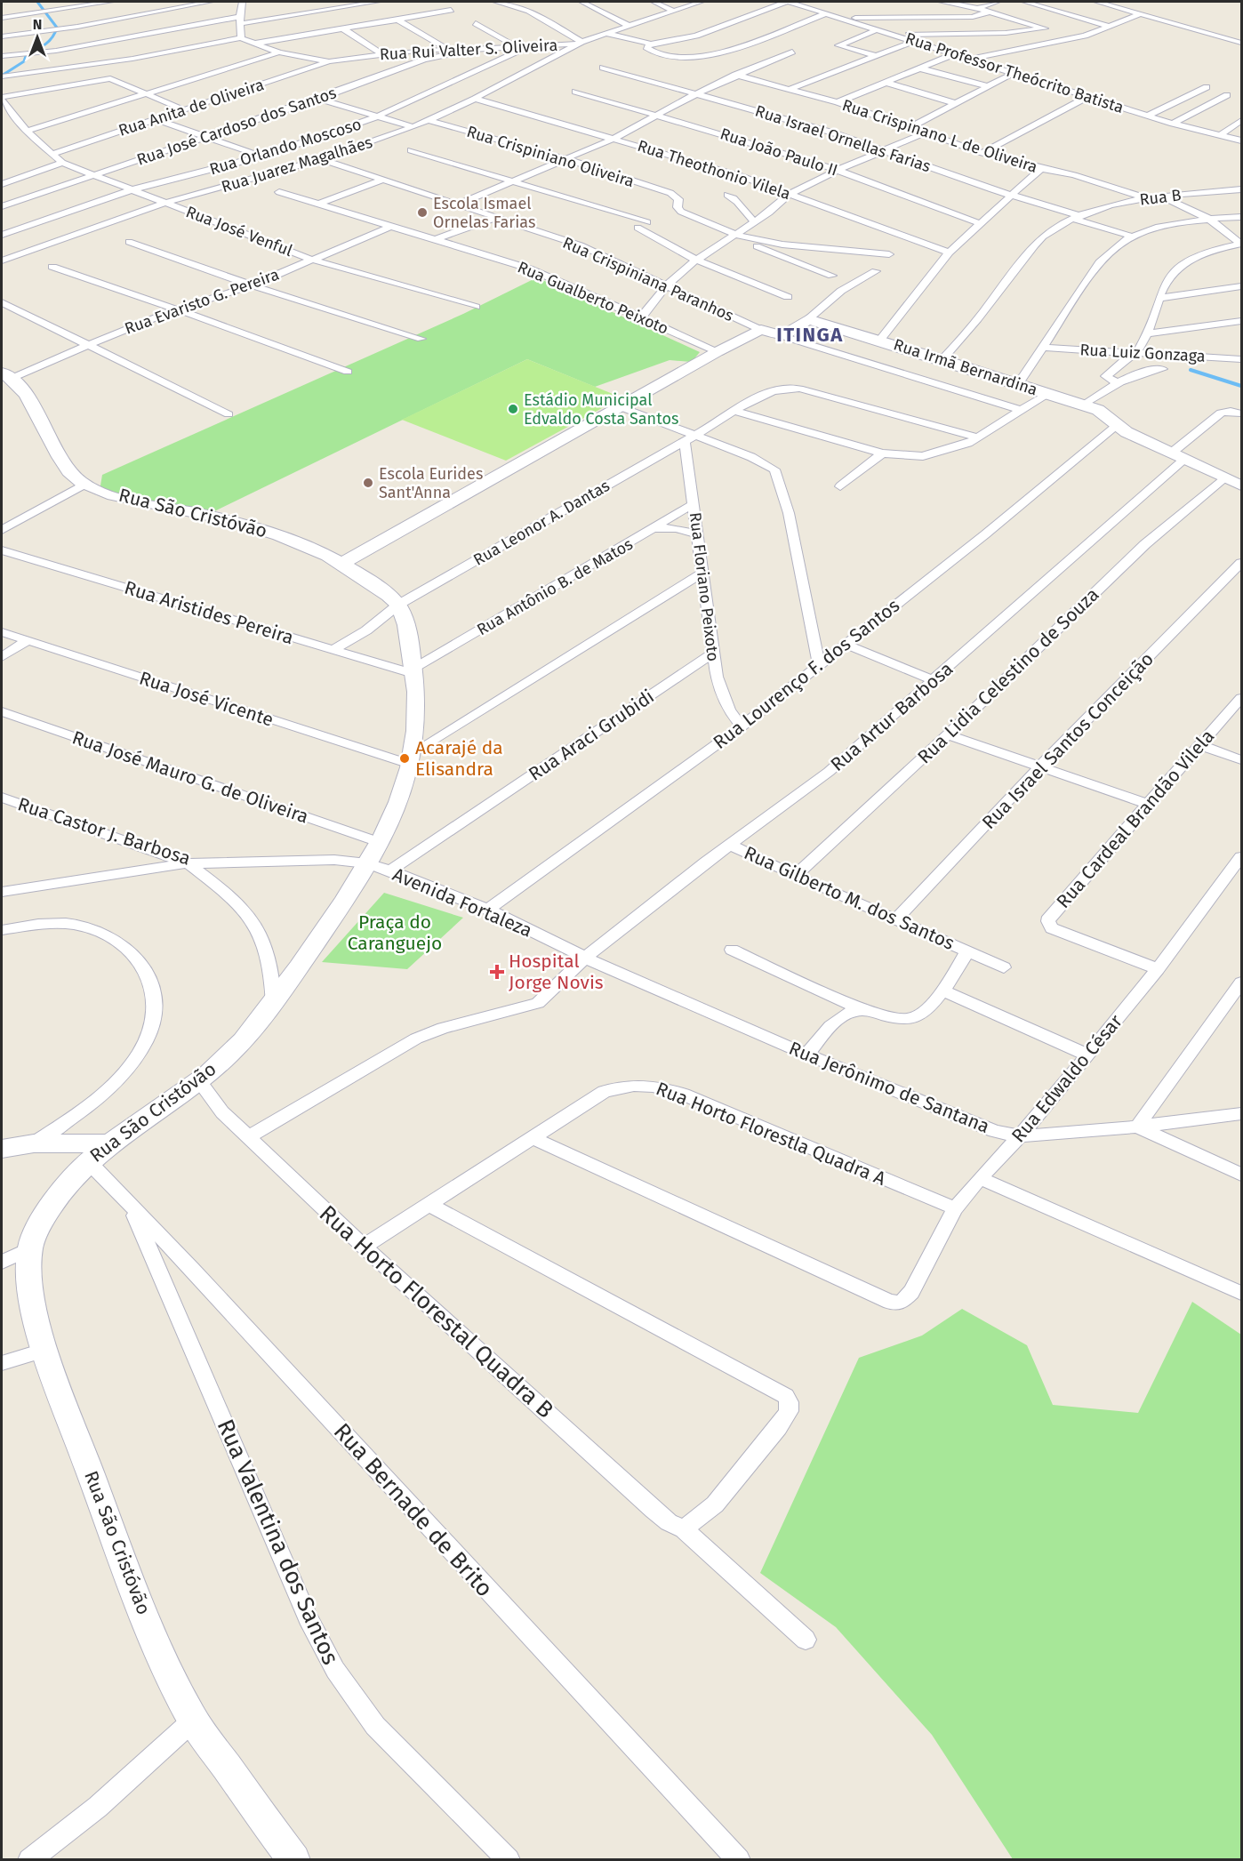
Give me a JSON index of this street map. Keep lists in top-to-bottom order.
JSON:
{
  "streets": {
    "main road": ["Rua Irmã Bernardina", "Rua São Cristóvão"],
    "street": [
      "Rua Rui Valter S. Oliveira",
      "Rua Professor Theócrito Batista",
      "Rua Anita de Oliveira",
      "Rua José Cardoso dos Santos",
      "Rua Crispinano L de Oliveira",
      "Rua Israel Ornellas Farias",
      "Rua Orlando Moscoso",
      "Rua João Paulo II",
      "Rua Crispiniano Oliveira",
      "Rua Juarez Magalhães",
      "Rua Theothonio Vilela",
      "Rua B",
      "Rua José Venful",
      "Rua Crispiniana Paranhos",
      "Rua Gualberto Peixoto",
      "Rua Evaristo G. Pereira",
      "Rua Luiz Gonzaga",
      "Rua Leonor A. Dantas",
      "Rua Antônio B. de Matos",
      "Rua Floriano Peixoto",
      "Rua Aristides Pereira",
      "Rua Lourenço F. dos Santos",
      "Rua Lidia Celestino de Souza",
      "Rua José Vicente",
      "Rua Artur Barbosa",
      "Rua Araci Grubidi",
      "Rua Israel Santos Conceição",
      "Rua José Mauro G. de Oliveira",
      "Rua Cardeal Brandão Vilela",
      "Rua Castor J. Barbosa",
      "Rua Gilberto M. dos Santos",
      "Avenida Fortaleza",
      "Rua Edwaldo César",
      "Rua Jerônimo de Santana",
      "Rua Horto Florestla Quadra A",
      "Rua Horto Florestal Quadra B",
      "Rua Bernade de Brito",
      "Rua Valentina dos Santos"
    ]
  },
  "crossings": [
    ["Rua Rui Valter S. Oliveira", "Rua Anita de Oliveira"],
    ["Rua Rui Valter S. Oliveira", "Rua José Cardoso dos Santos"],
    ["Rua Rui Valter S. Oliveira", "Rua Orlando Moscoso"],
    ["Rua Rui Valter S. Oliveira", "Rua Juarez Magalhães"],
    ["Rua José Cardoso dos Santos", "Rua José Venful"],
    ["Rua Crispinano L de Oliveira", "Rua B"],
    ["Rua Israel Ornellas Farias", "Rua B"],
    ["Rua Orlando Moscoso", "Rua José Venful"],
    ["Rua Crispiniano Oliveira", "Rua Juarez Magalhães"],
    ["Rua Juarez Magalhães", "Rua Theothonio Vilela"],
    ["Rua Juarez Magalhães", "Rua José Venful"],
    ["Rua Juarez Magalhães", "Rua Crispiniana Paranhos"],
    ["Rua B", "Rua Irmã Bernardina"],
    ["Rua José Venful", "Rua Evaristo G. Pereira"],
    ["Rua Evaristo G. Pereira", "Rua São Cristóvão"],
    ["Rua Irmã Bernardina", "Rua Lourenço F. dos Santos"],
    ["Rua Irmã Bernardina", "Rua Lidia Celestino de Souza"],
    ["Rua Irmã Bernardina", "Rua Artur Barbosa"],
    ["Rua São Cristóvão", "Rua Leonor A. Dantas"],
    ["Rua São Cristóvão", "Rua Antônio B. de Matos"],
    ["Rua São Cristóvão", "Rua Aristides Pereira"],
    ["Rua São Cristóvão", "Rua José Vicente"],
    ["Rua São Cristóvão", "Rua José Mauro G. de Oliveira"],
    ["Rua São Cristóvão", "Rua Castor J. Barbosa"],
    ["Rua São Cristóvão", "Avenida Fortaleza"],
    ["Rua São Cristóvão", "Rua Horto Florestal Quadra B"],
    ["Rua São Cristóvão", "Rua Bernade de Brito"],
    ["Rua Leonor A. Dantas", "Rua Floriano Peixoto"],
    ["Rua Leonor A. Dantas", "Rua Aristides Pereira"],
    ["Rua Antônio B. de Matos", "Rua Floriano Peixoto"],
    ["Rua Antônio B. de Matos", "Rua Aristides Pereira"],
    ["Rua Floriano Peixoto", "Rua Lourenço F. dos Santos"],
    ["Rua Floriano Peixoto", "Rua Araci Grubidi"],
    ["Rua Lourenço F. dos Santos", "Avenida Fortaleza"],
    ["Rua Lidia Celestino de Souza", "Rua Gilberto M. dos Santos"],
    ["Rua Artur Barbosa", "Rua Gilberto M. dos Santos"],
    ["Rua Artur Barbosa", "Avenida Fortaleza"],
    ["Rua Artur Barbosa", "Rua Jerônimo de Santana"],
    ["Rua Artur Barbosa", "Rua Horto Florestal Quadra B"],
    ["Rua Araci Grubidi", "Avenida Fortaleza"],
    ["Rua Israel Santos Conceição", "Rua Gilberto M. dos Santos"],
    ["Rua Cardeal Brandão Vilela", "Rua Edwaldo César"],
    ["Rua Castor J. Barbosa", "Avenida Fortaleza"],
    ["Avenida Fortaleza", "Rua Jerônimo de Santana"],
    ["Rua Edwaldo César", "Rua Jerônimo de Santana"],
    ["Rua Edwaldo César", "Rua Horto Florestla Quadra A"],
    ["Rua Horto Florestla Quadra A", "Rua Horto Florestal Quadra B"],
    ["Rua Bernade de Brito", "Rua Valentina dos Santos"]
  ],
  "districts": ["ITINGA"],
  "parks": ["Praça do Caranguejo"],
  "places": {
    "other": [
      "Escola Ismael Ornelas Farias",
      "Estádio Municipal Edvaldo Costa Santos",
      "Escola Eurides Sant'Anna",
      "Acarajé da Elisandra"
    ],
    "health": ["Hospital Jorge Novis"]
  },
  "north": "top"
}
